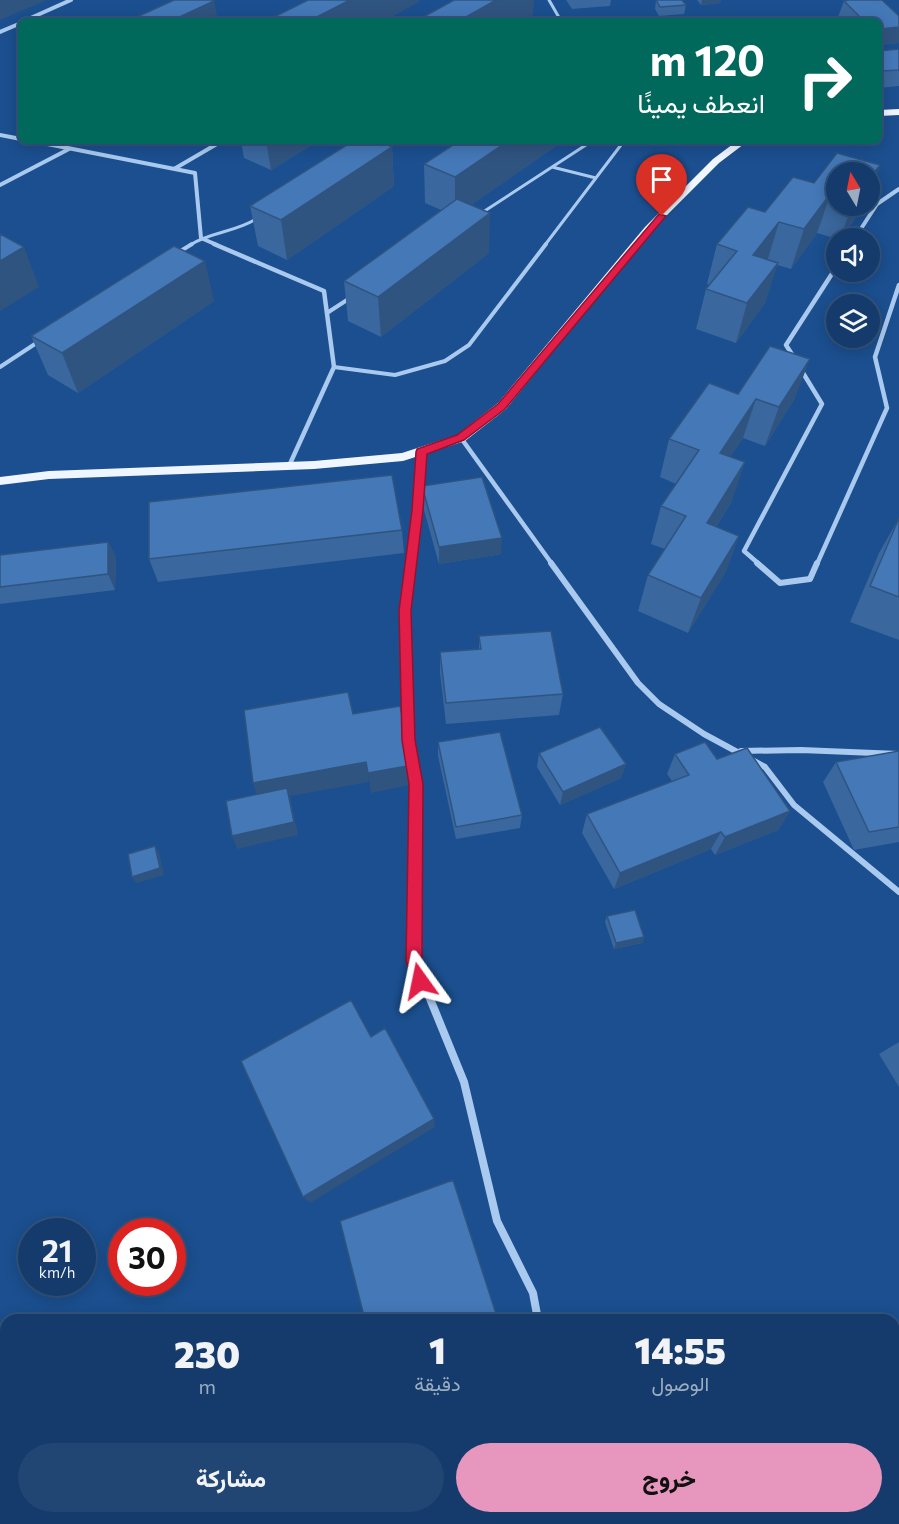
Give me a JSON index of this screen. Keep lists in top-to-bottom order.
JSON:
{
  "north": "top",
  "page": {
    "turn": ["120 m", "انعطف يمينًا"],
    "speed": "21 km/h",
    "limit": "30",
    "eta": [
      "14:55",
      "الوصول",
      "1",
      "دقيقة",
      "230",
      "m"
    ],
    "buttons": ["خروج", "مشاركة"]
  }
}
